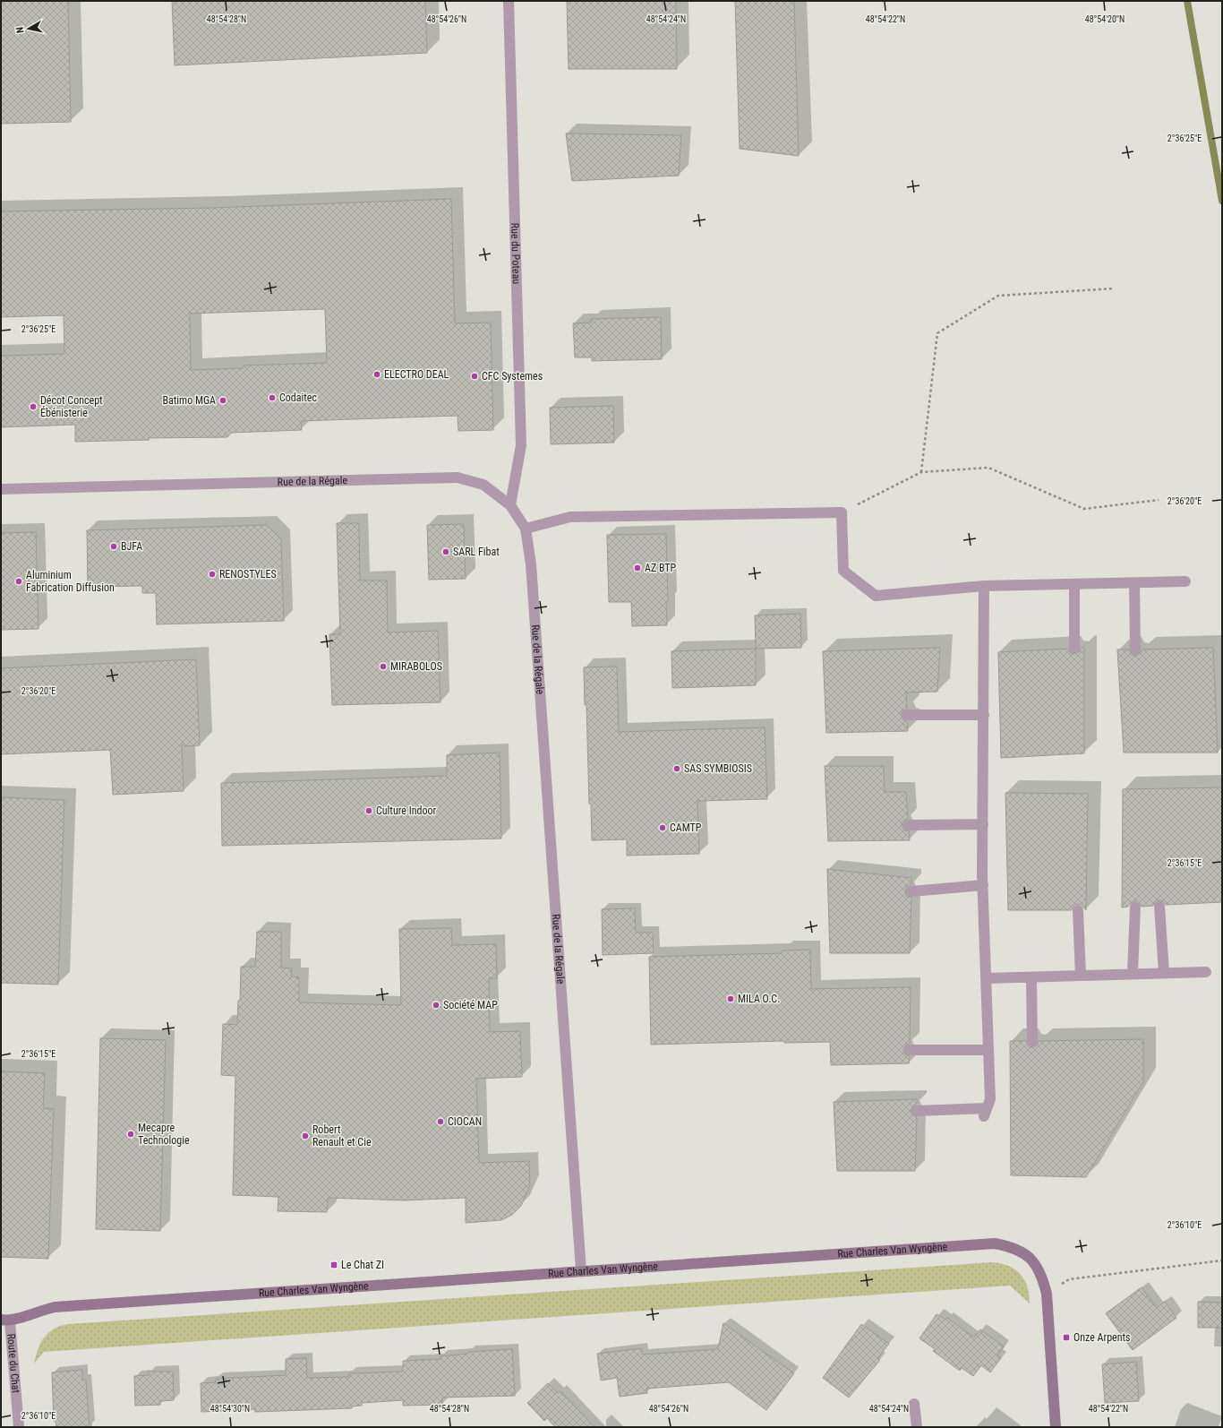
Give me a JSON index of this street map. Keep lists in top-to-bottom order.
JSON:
{
  "streets": {
    "street": [
      "Rue du Poteau",
      "Rue de la Régale",
      "Rue Charles Van Wyngène",
      "Route du Chat"
    ]
  },
  "crossings": [
    ["Rue du Poteau", "Rue de la Régale"],
    ["Rue de la Régale", "Rue Charles Van Wyngène"],
    ["Rue Charles Van Wyngène", "Route du Chat"]
  ],
  "places": {
    "other": [
      "ELECTRO DEAL",
      "CFC Systemes",
      "Codaitec",
      "Batimo MGA",
      "Décot Concept Ébénisterie",
      "BJFA",
      "SARL Fibat",
      "AZ BTP",
      "RENOSTYLES",
      "Aluminium Fabrication Diffusion",
      "MIRABOLOS",
      "SAS SYMBIOSIS",
      "Culture Indoor",
      "CAMTP",
      "MILA O.C.",
      "Société MAP",
      "CIOCAN",
      "Mecapre Technologie",
      "Robert Renault et Cie"
    ],
    "transit": ["Le Chat ZI", "Onze Arpents"]
  },
  "north": "left",
  "coordinates": [
    "48°54'20\"N",
    "48°54'28\"N",
    "48°54'26\"N",
    "48°54'24\"N",
    "48°54'22\"N",
    "2°36'25\"E",
    "2°36'20\"E",
    "2°36'15\"E",
    "2°36'10\"E",
    "48°54'30\"N"
  ]
}
